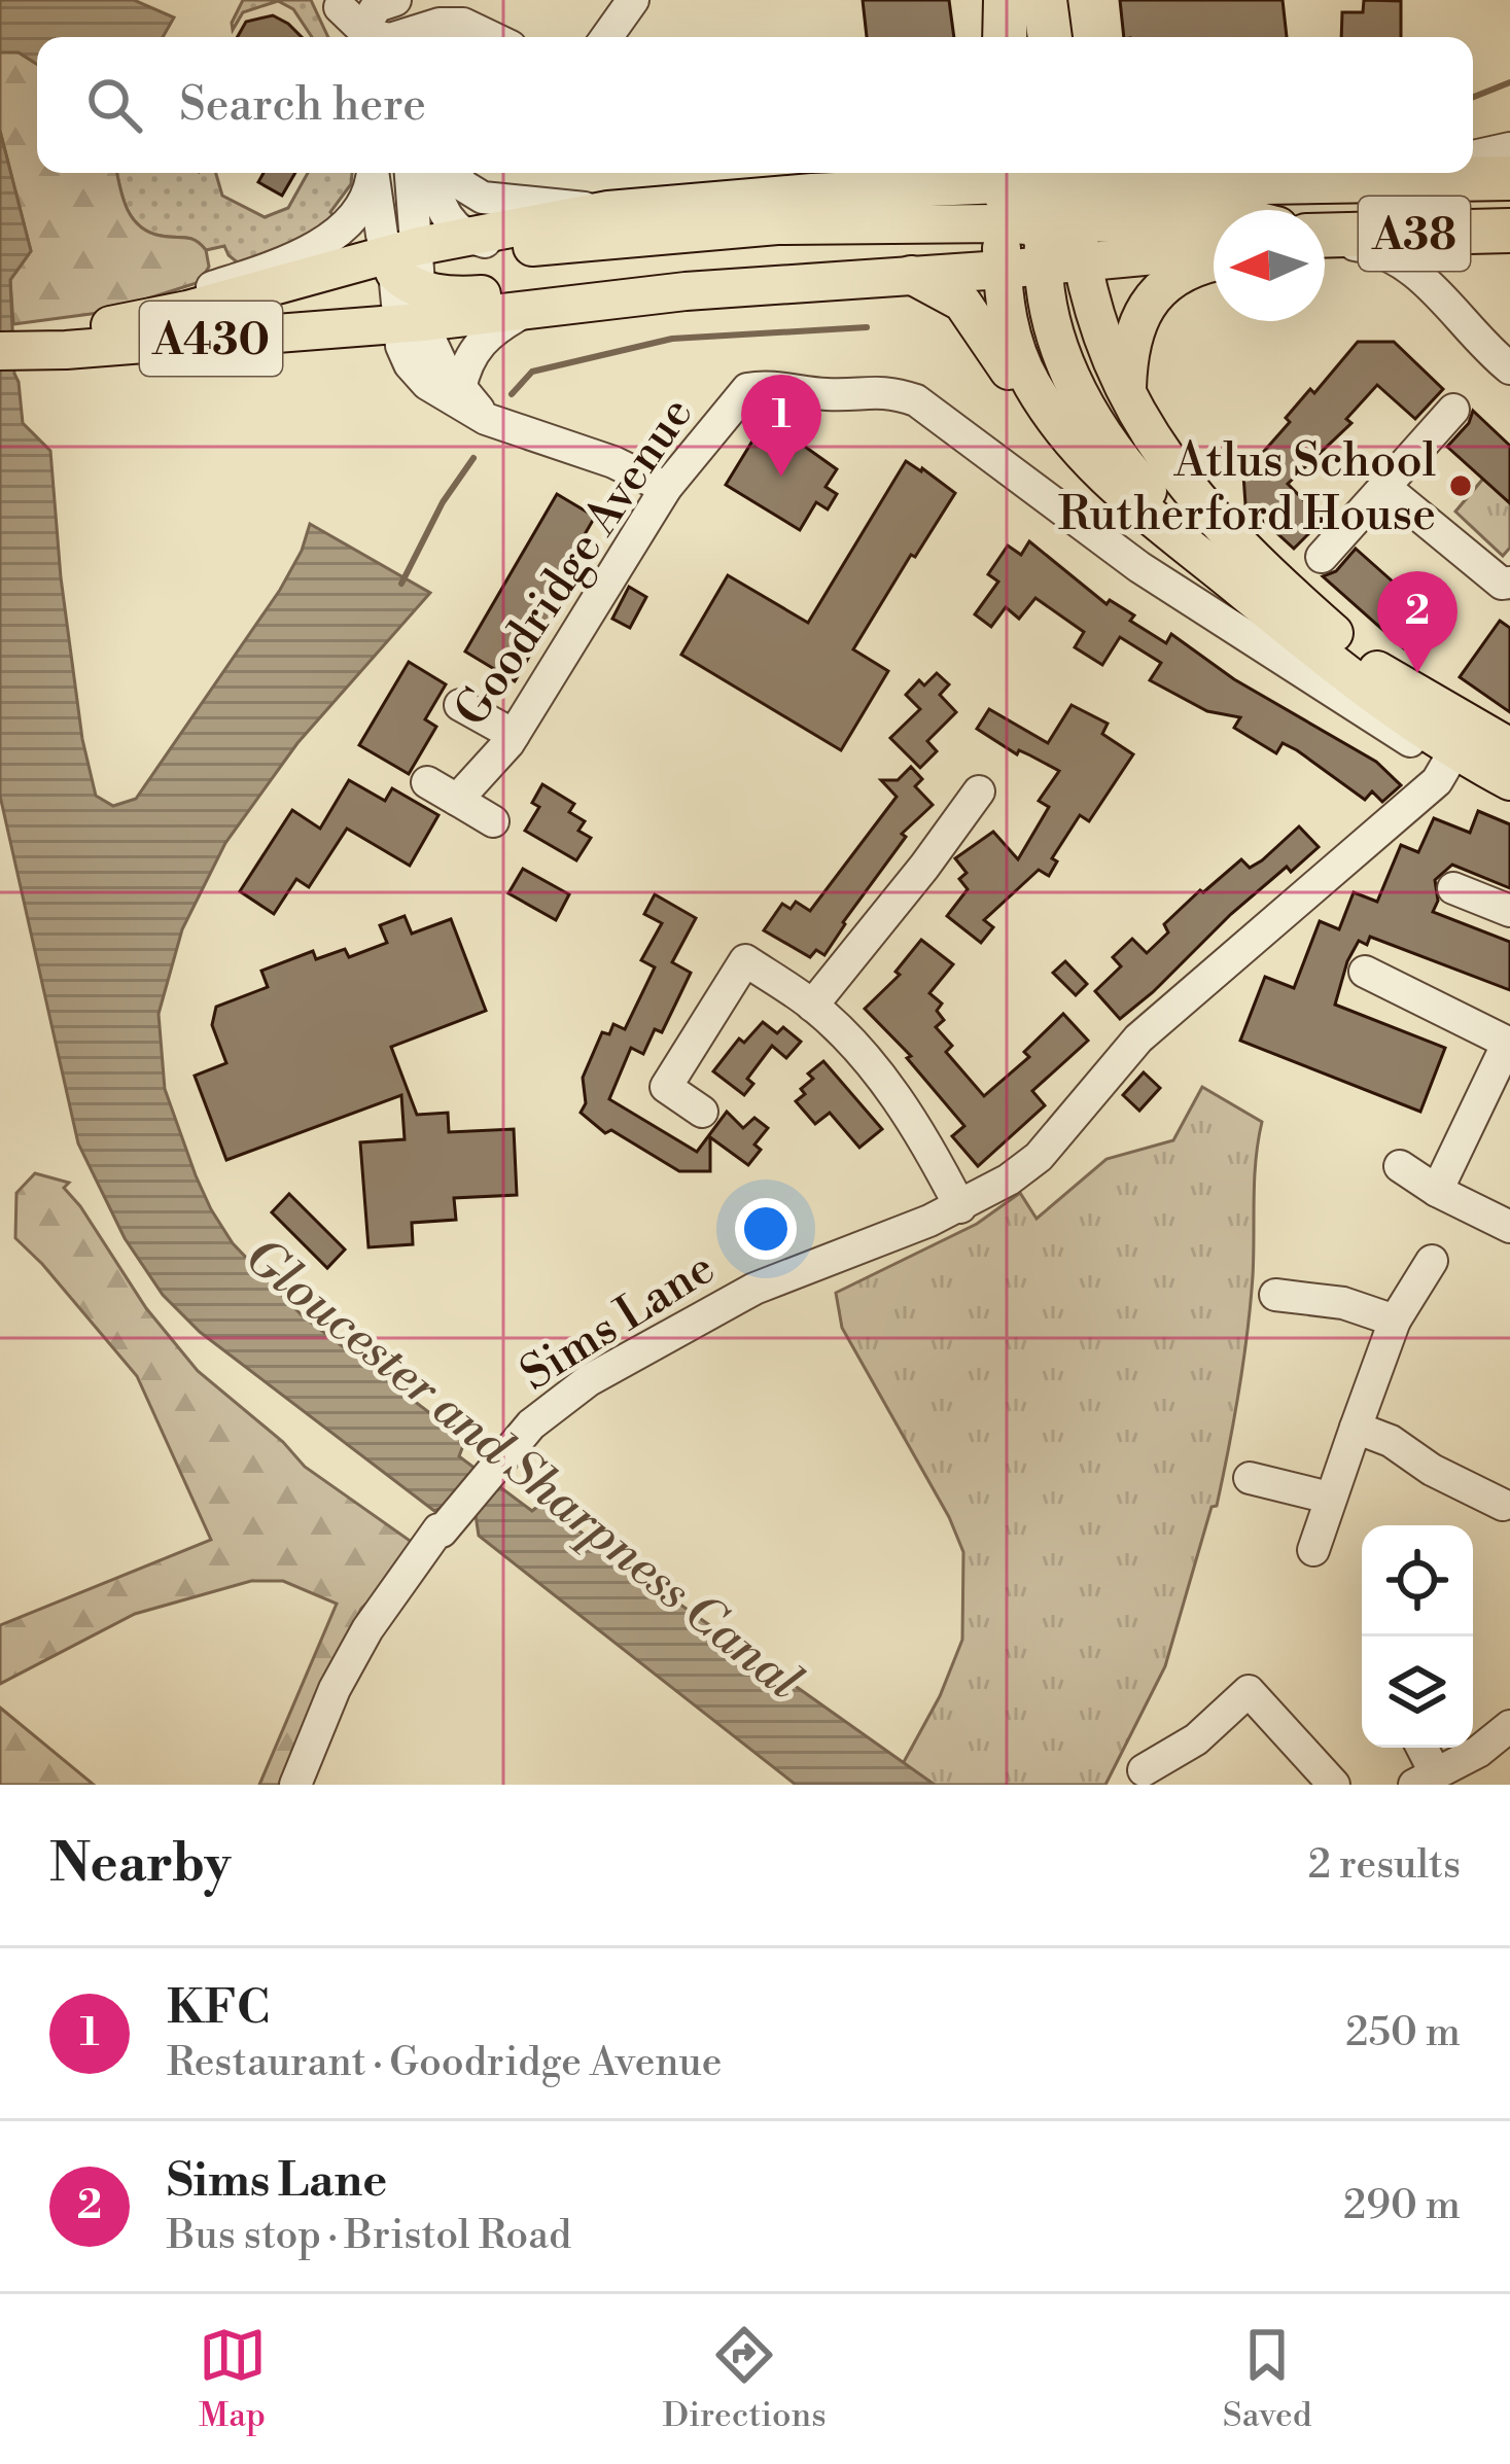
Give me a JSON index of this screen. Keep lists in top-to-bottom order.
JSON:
{
  "streets": {
    "highway": ["A38"],
    "main road": ["A430"],
    "street": ["Goodridge Avenue", "Sims Lane"]
  },
  "crossings": [
    ["A38", "A430"],
    ["Goodridge Avenue", "Sims Lane"]
  ],
  "water": ["Gloucester and Sharpness Canal"],
  "places": ["Atlus School Rutherford House"],
  "north": "left",
  "page": {
    "search": "Search here",
    "pins": ["1", "2"],
    "heading": ["Nearby", "2 results"],
    "list": [
      {
        "mark": "1",
        "name": "KFC",
        "note": "Restaurant · Goodridge Avenue",
        "value": "250 m"
      },
      {
        "mark": "2",
        "name": "Sims Lane",
        "note": "Bus stop · Bristol Road",
        "value": "290 m"
      }
    ],
    "nav": ["Map", "Directions", "Saved"]
  }
}
